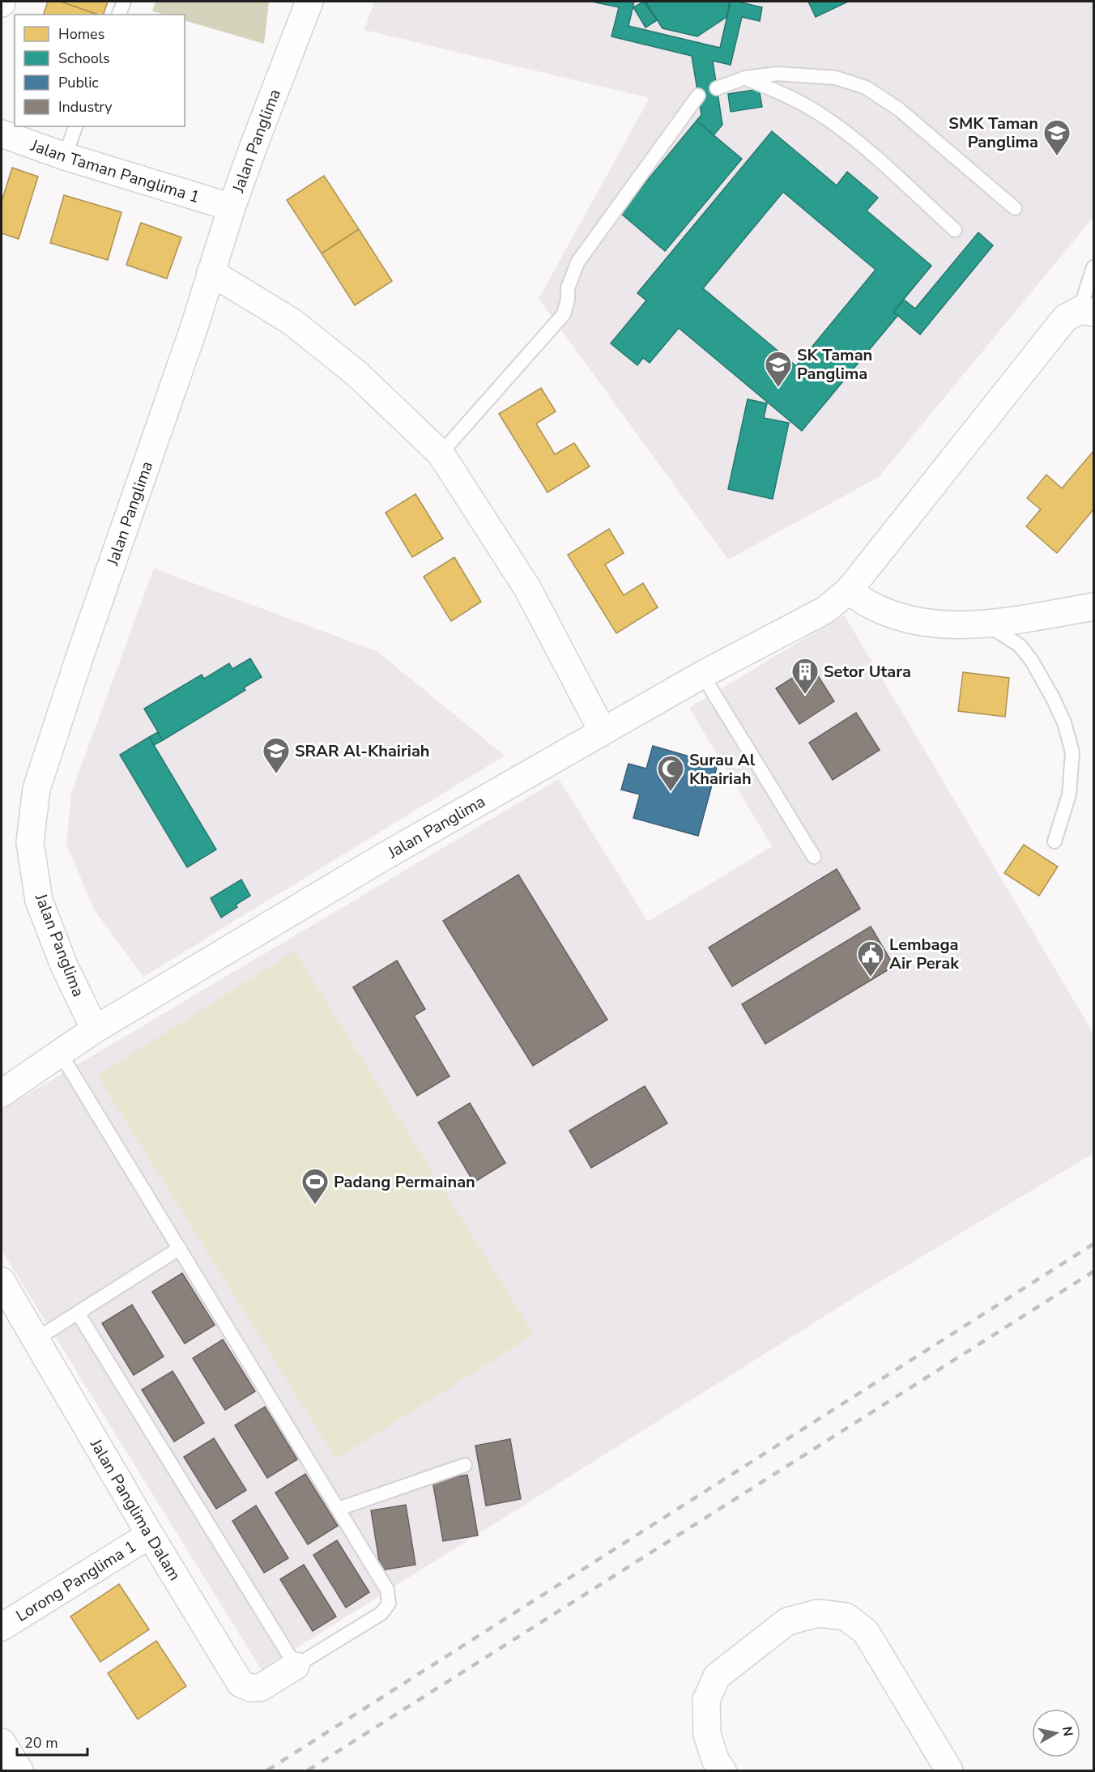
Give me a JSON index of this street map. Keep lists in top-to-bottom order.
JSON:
{
  "streets": {
    "street": [
      "Jalan Panglima",
      "Jalan Taman Panglima 1",
      "Jalan Panglima Dalam",
      "Lorong Panglima 1"
    ]
  },
  "crossings": [
    ["Jalan Panglima", "Jalan Taman Panglima 1"],
    ["Jalan Panglima Dalam", "Lorong Panglima 1"]
  ],
  "places": {
    "school or university": ["SMK Taman Panglima", "SK Taman Panglima", "SRAR Al-Khairiah"],
    "building": ["Setor Utara"],
    "mosque": ["Surau Al Khairiah"],
    "public building": ["Lembaga Air Perak"],
    "sports": ["Padang Permainan"]
  },
  "legend": [
    "Homes",
    "Schools",
    "Public",
    "Industry"
  ],
  "scale_bar": "20 m",
  "north": "right"
}
